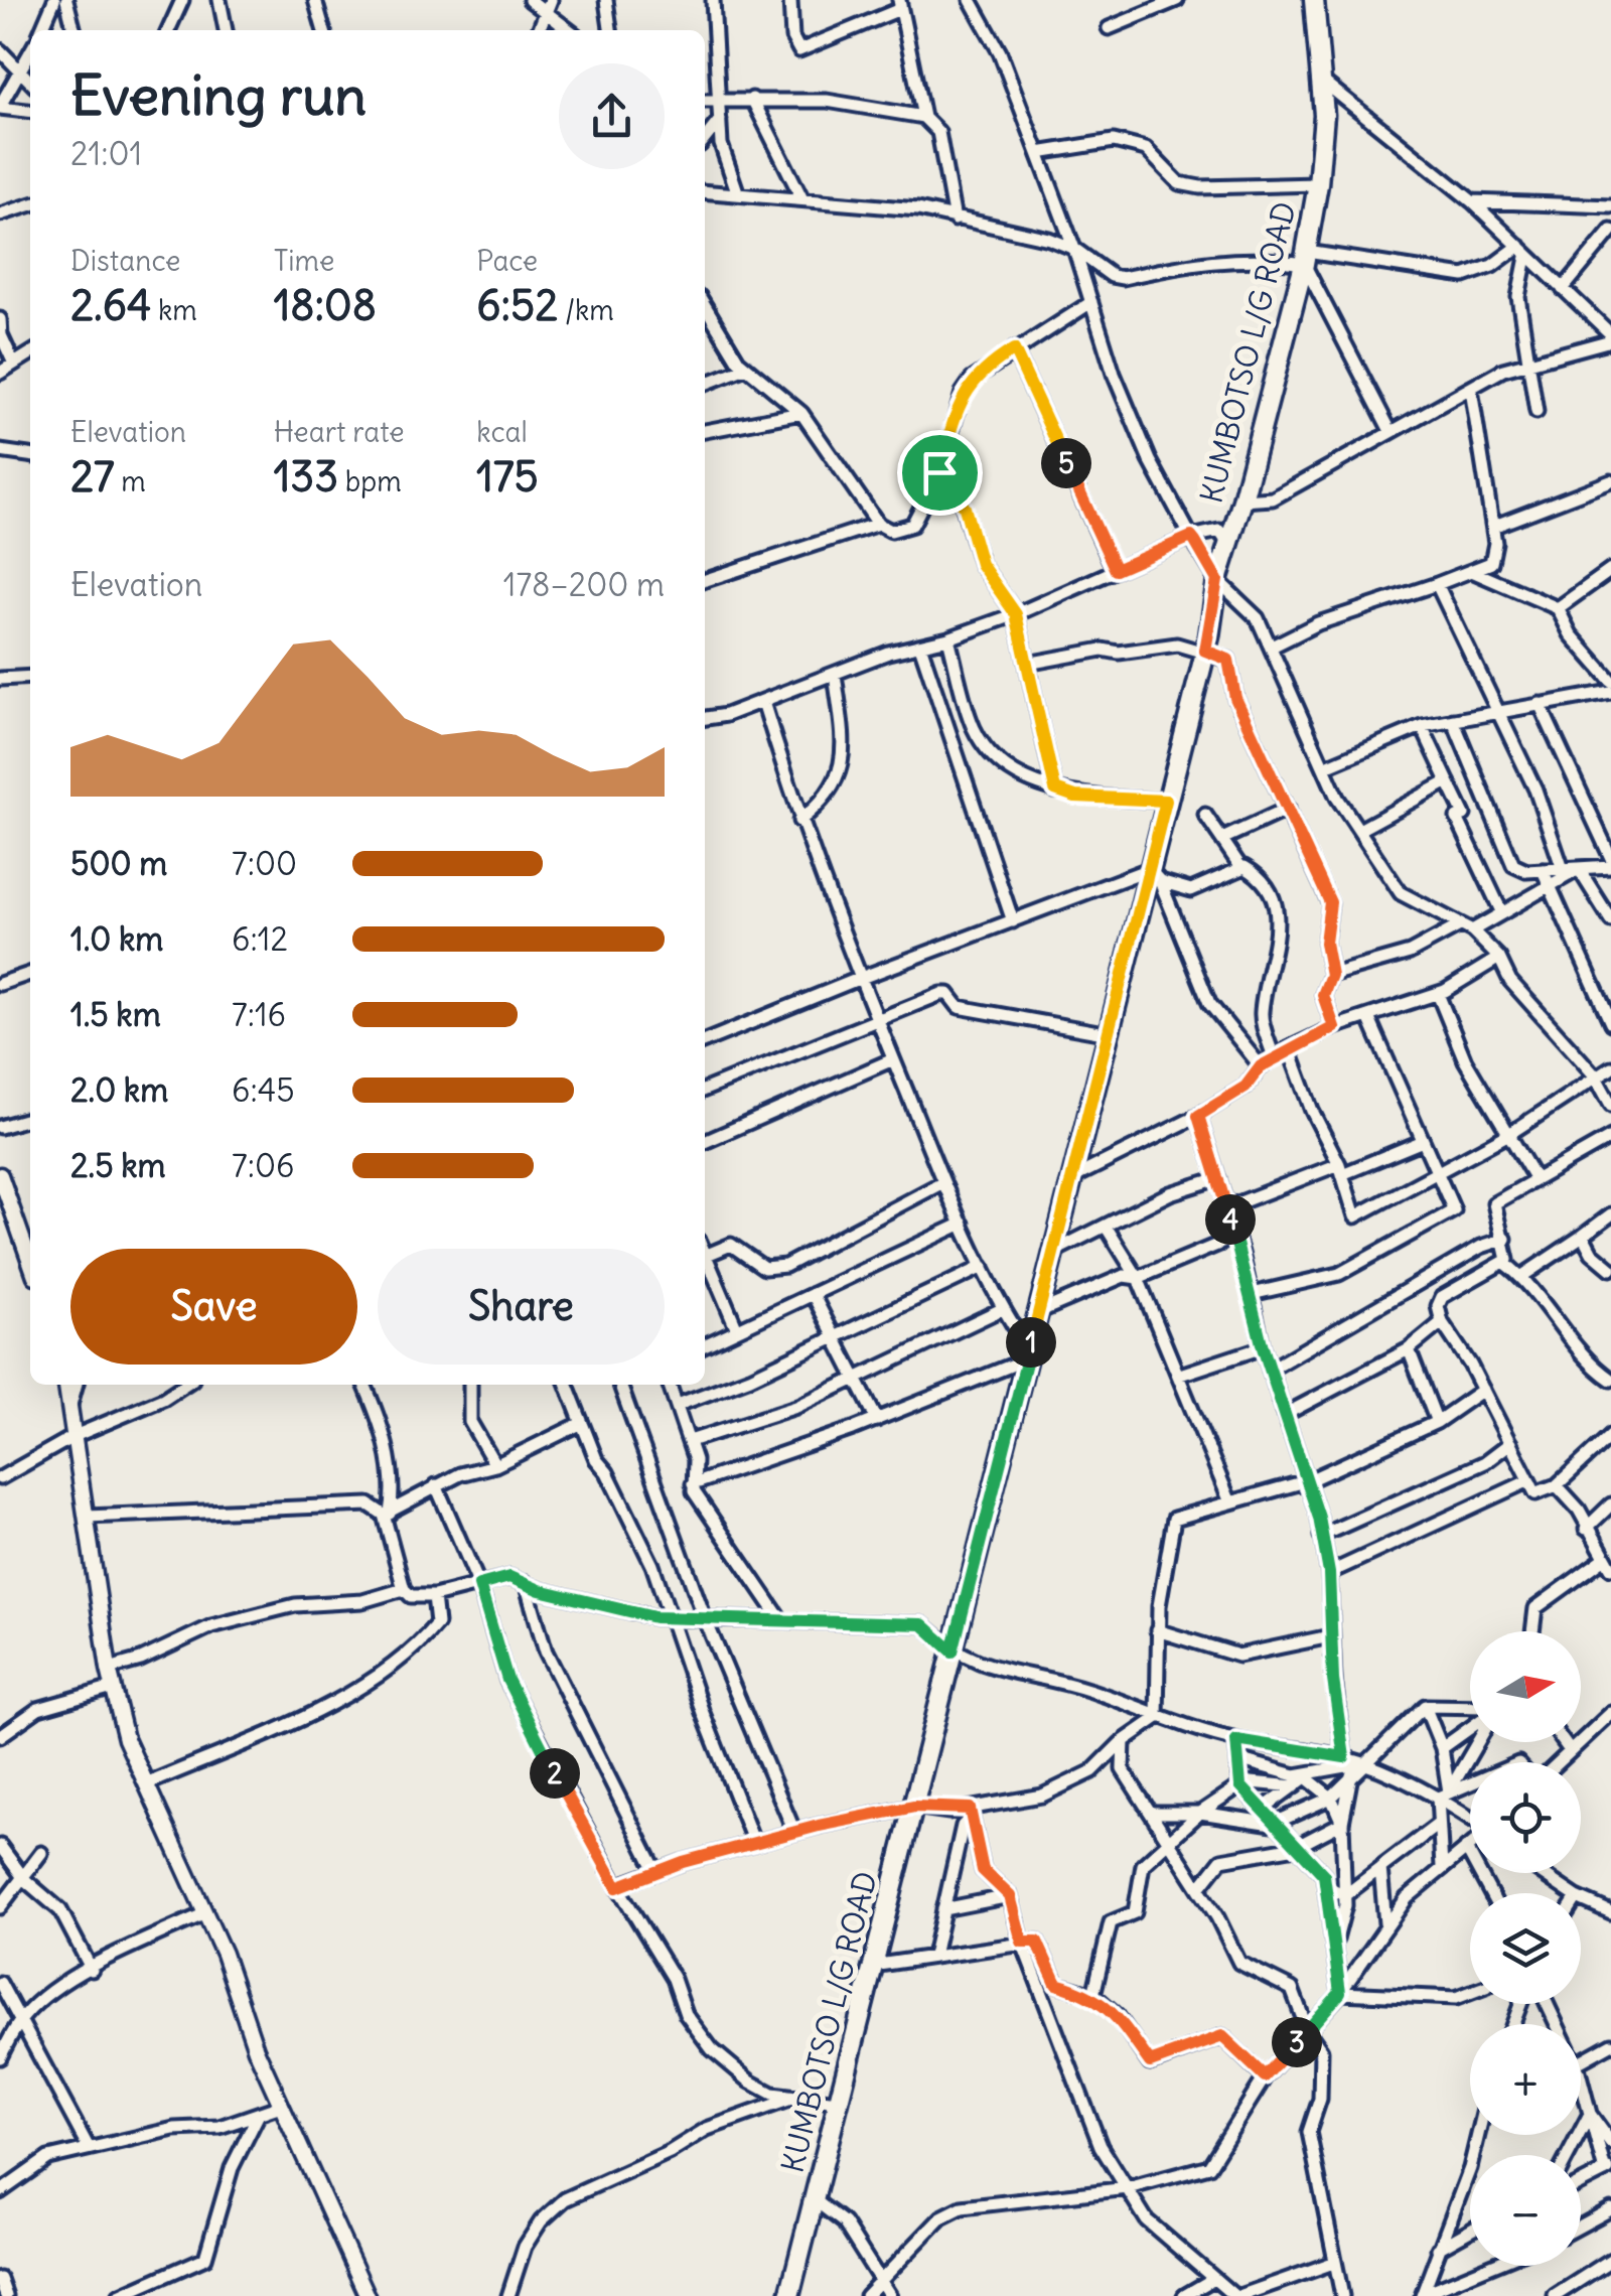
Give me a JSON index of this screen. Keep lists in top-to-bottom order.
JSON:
{
  "streets": {
    "main road": ["KUMBOTSO L/G ROAD"]
  },
  "north": "right",
  "page": {
    "heading": ["Evening run", "21:01"],
    "stats": [
      ["Distance", "2.64 km"],
      ["Time", "18:08"],
      ["Pace", "6:52 /km"],
      ["Elevation", "27 m"],
      ["Heart rate", "133 bpm"],
      ["kcal", "175"]
    ],
    "pins": [
      "5",
      "4",
      "1",
      "2",
      "3"
    ],
    "chart": ["Elevation", "178–200 m"],
    "list": [
      {
        "name": "500 m",
        "note": "7:00"
      },
      {
        "name": "1.0 km",
        "note": "6:12"
      },
      {
        "name": "1.5 km",
        "note": "7:16"
      },
      {
        "name": "2.0 km",
        "note": "6:45"
      },
      {
        "name": "2.5 km",
        "note": "7:06"
      }
    ],
    "buttons": ["Save", "Share"],
    "map_buttons": ["+", "−"]
  }
}
